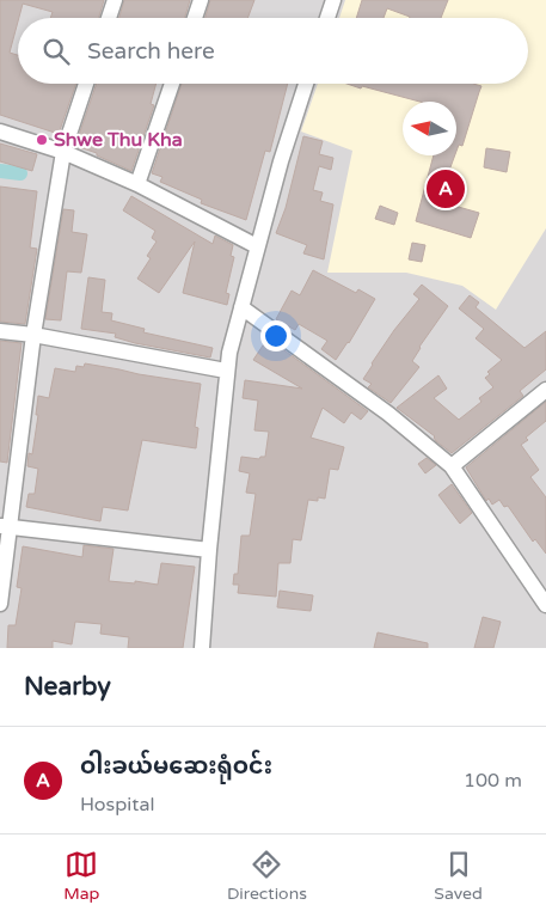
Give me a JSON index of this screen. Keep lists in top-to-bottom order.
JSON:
{
  "places": ["Shwe Thu Kha"],
  "north": "left",
  "page": {
    "search": "Search here",
    "pins": "A",
    "heading": "Nearby",
    "list": [
      {
        "mark": "A",
        "name": "ဝါးခယ်မဆေးရုံဝင်း",
        "note": "Hospital",
        "value": "100 m"
      }
    ],
    "nav": ["Map", "Directions", "Saved"]
  }
}
